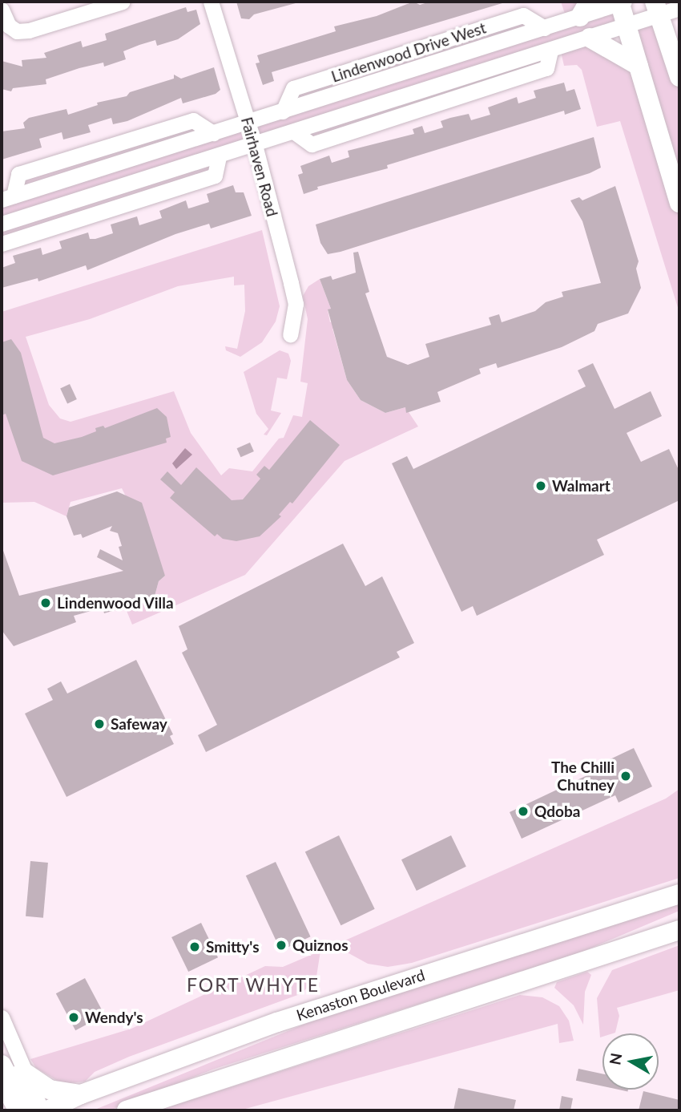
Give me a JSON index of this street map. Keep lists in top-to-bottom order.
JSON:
{
  "streets": {
    "main road": ["Kenaston Boulevard"],
    "street": ["Lindenwood Drive West", "Fairhaven Road"]
  },
  "crossings": [
    ["Lindenwood Drive West", "Fairhaven Road"]
  ],
  "districts": ["FORT WHYTE"],
  "places": [
    "Walmart",
    "Lindenwood Villa",
    "Safeway",
    "The Chilli Chutney",
    "Qdoba",
    "Quiznos",
    "Smitty's",
    "Wendy's"
  ],
  "north": "left"
}
